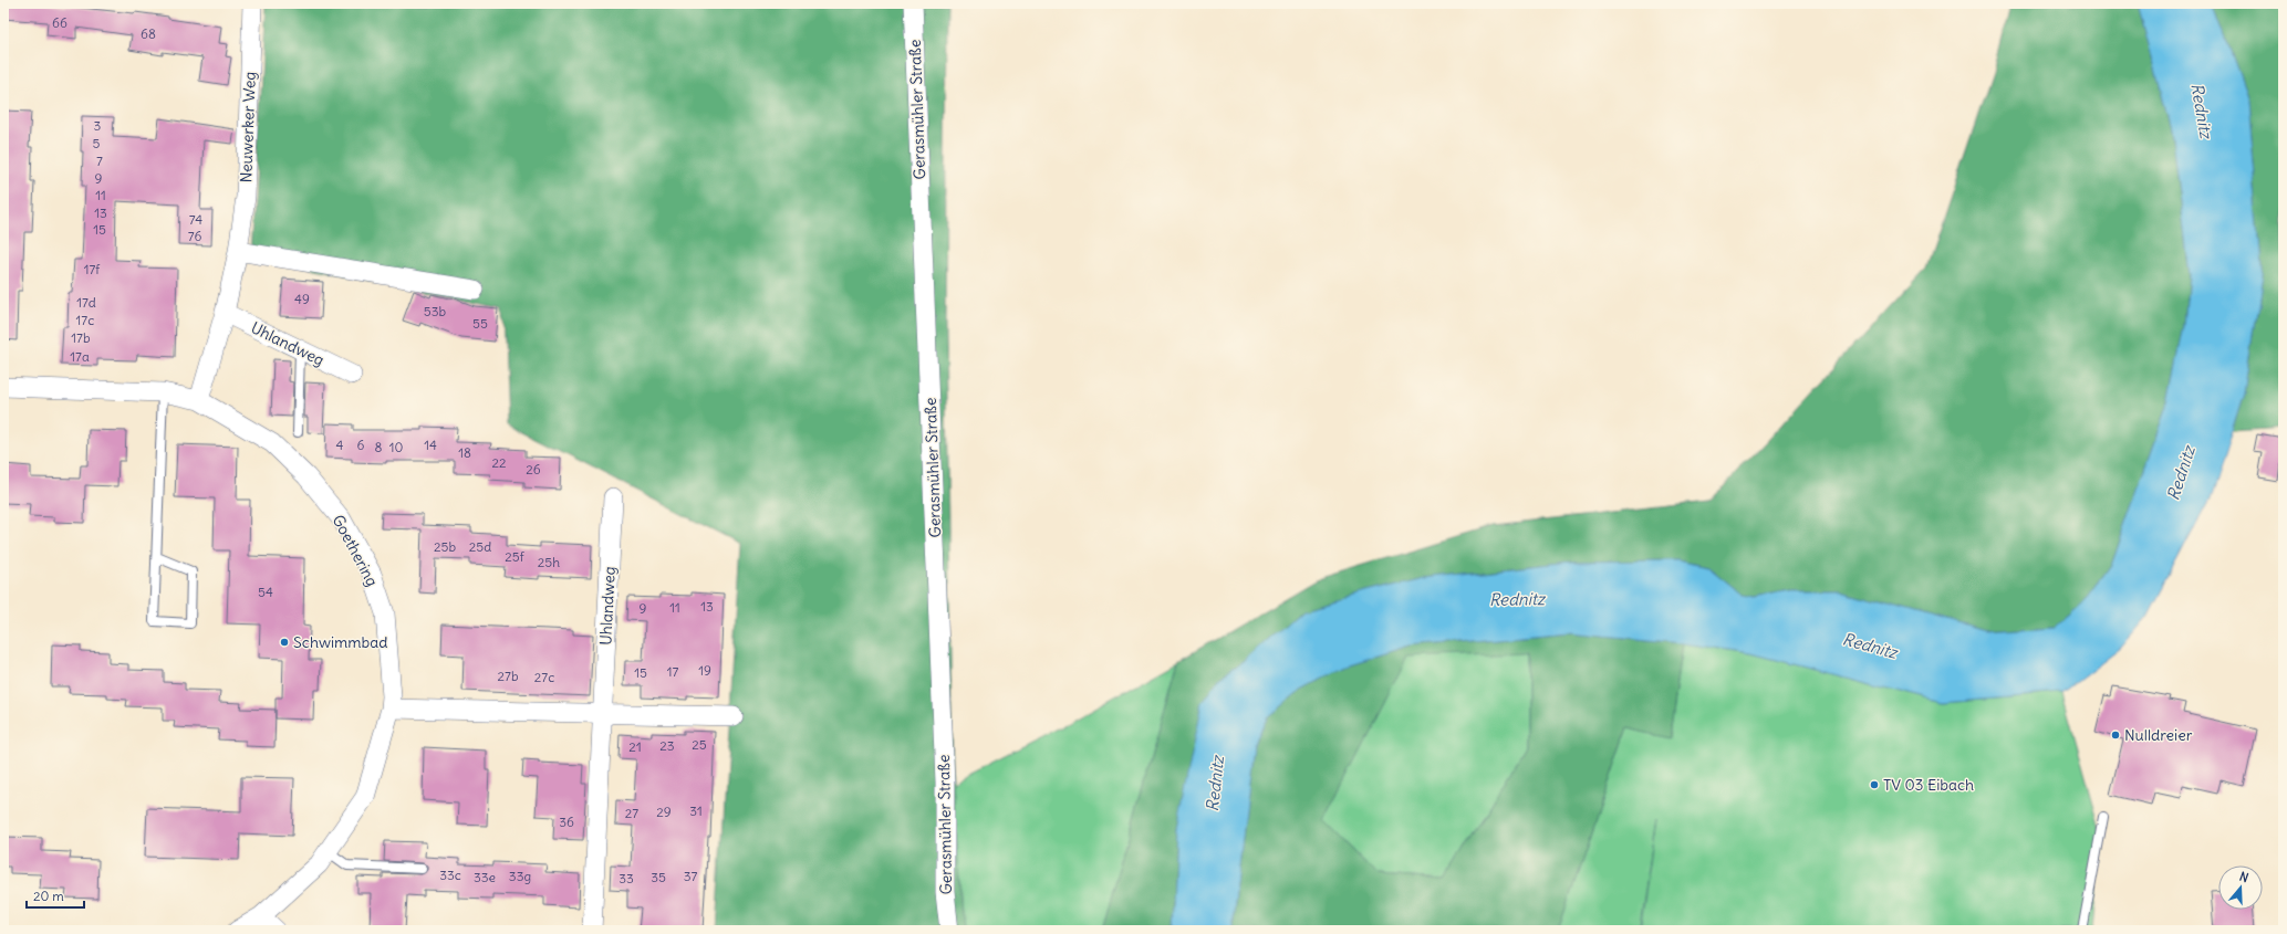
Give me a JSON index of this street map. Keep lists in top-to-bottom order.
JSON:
{
  "streets": {
    "street": [
      "Gerasmühler Straße",
      "Neuwerker Weg",
      "Uhlandweg",
      "Goethering"
    ]
  },
  "crossings": [
    ["Neuwerker Weg", "Uhlandweg"],
    ["Neuwerker Weg", "Goethering"]
  ],
  "water": ["Rednitz"],
  "places": ["Schwimmbad", "Nulldreier", "TV 03 Eibach"],
  "house_numbers": [
    "66",
    "68",
    "3",
    "5",
    "7",
    "9",
    "11",
    "13",
    "74",
    "15",
    "76",
    "17f",
    "49",
    "17d",
    "53b",
    "17c",
    "55",
    "17b",
    "17a",
    "4",
    "6",
    "14",
    "8",
    "10",
    "18",
    "22",
    "26",
    "25b",
    "25d",
    "25f",
    "25h",
    "54",
    "13",
    "11",
    "9",
    "19",
    "17",
    "15",
    "27b",
    "27c",
    "25",
    "23",
    "21",
    "31",
    "29",
    "27",
    "36",
    "33c",
    "33g",
    "37",
    "33e",
    "35",
    "33"
  ],
  "scale_bar": "20 m",
  "north": "top"
}
